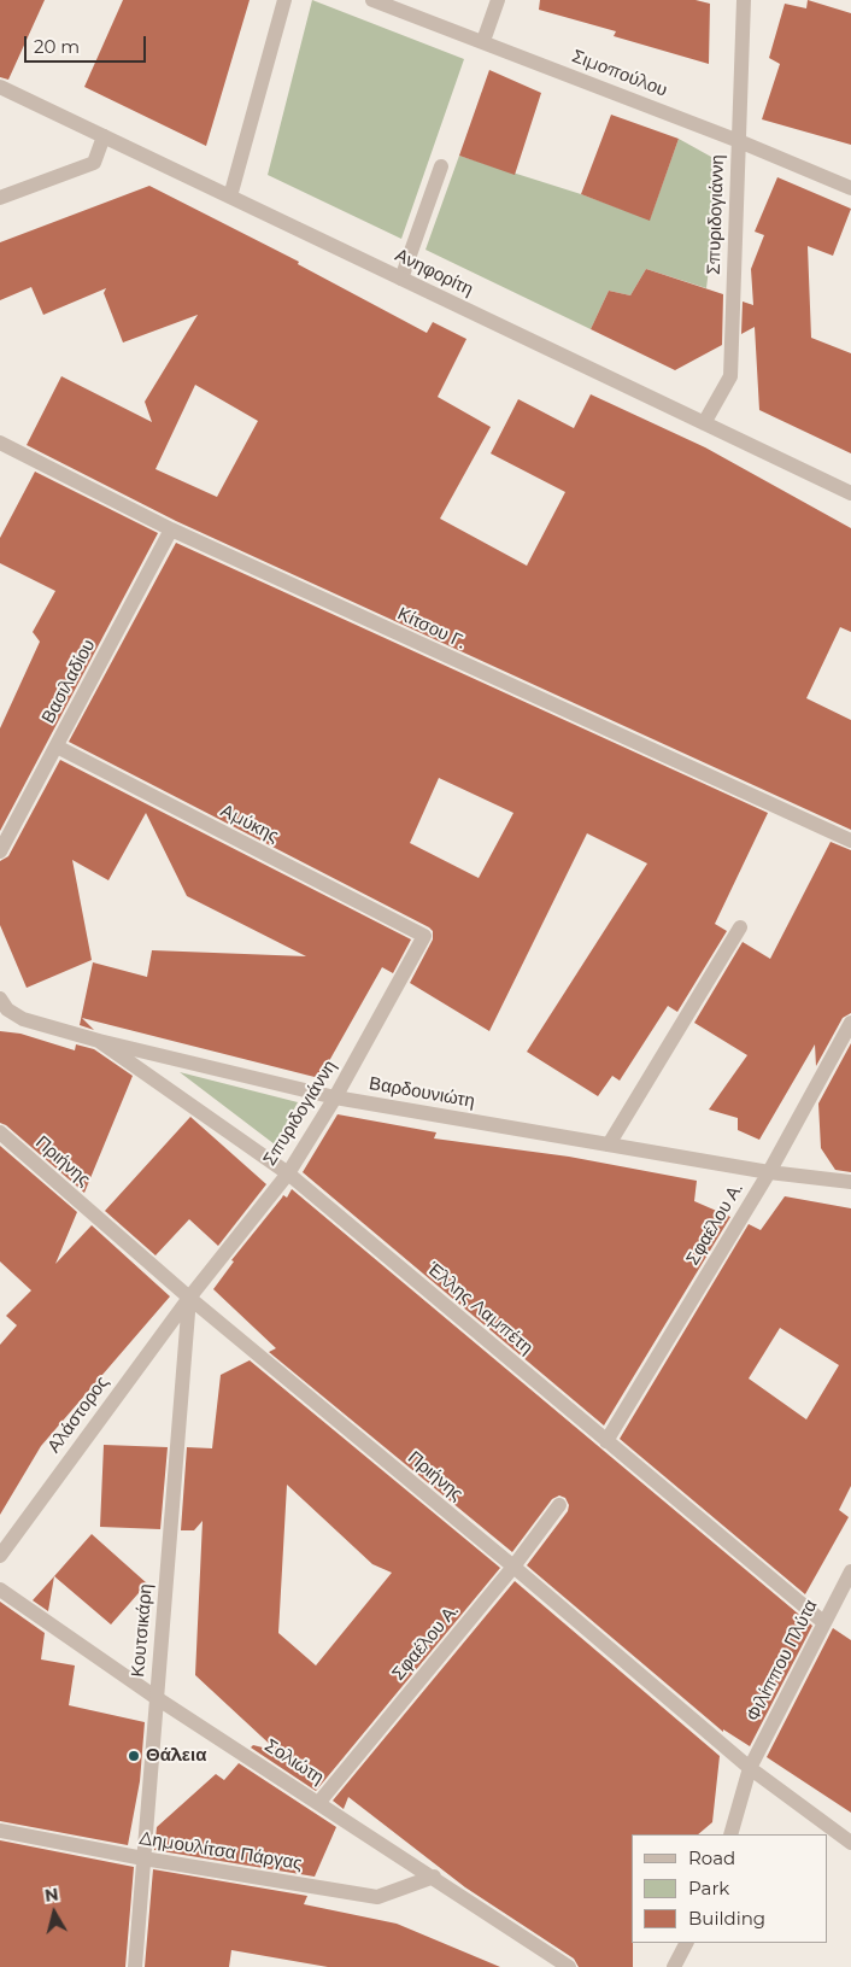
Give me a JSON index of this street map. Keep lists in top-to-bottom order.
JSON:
{
  "streets": {
    "street": [
      "Σιμοπούλου",
      "Σπυριδογιάννη",
      "Ανηφορίτη",
      "Κίτσου Γ.",
      "Βασιλαδίου",
      "Αμύκης",
      "Βαρδουνιώτη",
      "Πριήνης",
      "Σφαέλου Α.",
      "Έλλης Λαμπέτη",
      "Αλάστορος",
      "Κουτσικάρη",
      "Φιλίππου Πλύτα",
      "Σολιώτη",
      "Δημουλίτσα Πάργας"
    ]
  },
  "crossings": [
    ["Σιμοπούλου", "Σπυριδογιάννη"],
    ["Σπυριδογιάννη", "Ανηφορίτη"],
    ["Σπυριδογιάννη", "Αμύκης"],
    ["Σπυριδογιάννη", "Βαρδουνιώτη"],
    ["Σπυριδογιάννη", "Πριήνης"],
    ["Σπυριδογιάννη", "Έλλης Λαμπέτη"],
    ["Σπυριδογιάννη", "Αλάστορος"],
    ["Σπυριδογιάννη", "Κουτσικάρη"],
    ["Κίτσου Γ.", "Βασιλαδίου"],
    ["Βασιλαδίου", "Αμύκης"],
    ["Βαρδουνιώτη", "Σφαέλου Α."],
    ["Βαρδουνιώτη", "Έλλης Λαμπέτη"],
    ["Πριήνης", "Σφαέλου Α."],
    ["Πριήνης", "Αλάστορος"],
    ["Πριήνης", "Κουτσικάρη"],
    ["Πριήνης", "Φιλίππου Πλύτα"],
    ["Σφαέλου Α.", "Έλλης Λαμπέτη"],
    ["Σφαέλου Α.", "Σολιώτη"],
    ["Έλλης Λαμπέτη", "Φιλίππου Πλύτα"],
    ["Αλάστορος", "Κουτσικάρη"],
    ["Κουτσικάρη", "Σολιώτη"],
    ["Κουτσικάρη", "Δημουλίτσα Πάργας"],
    ["Σολιώτη", "Δημουλίτσα Πάργας"]
  ],
  "places": ["Θάλεια"],
  "legend": ["Road", "Park", "Building"],
  "scale_bar": "20 m",
  "north": "top"
}
